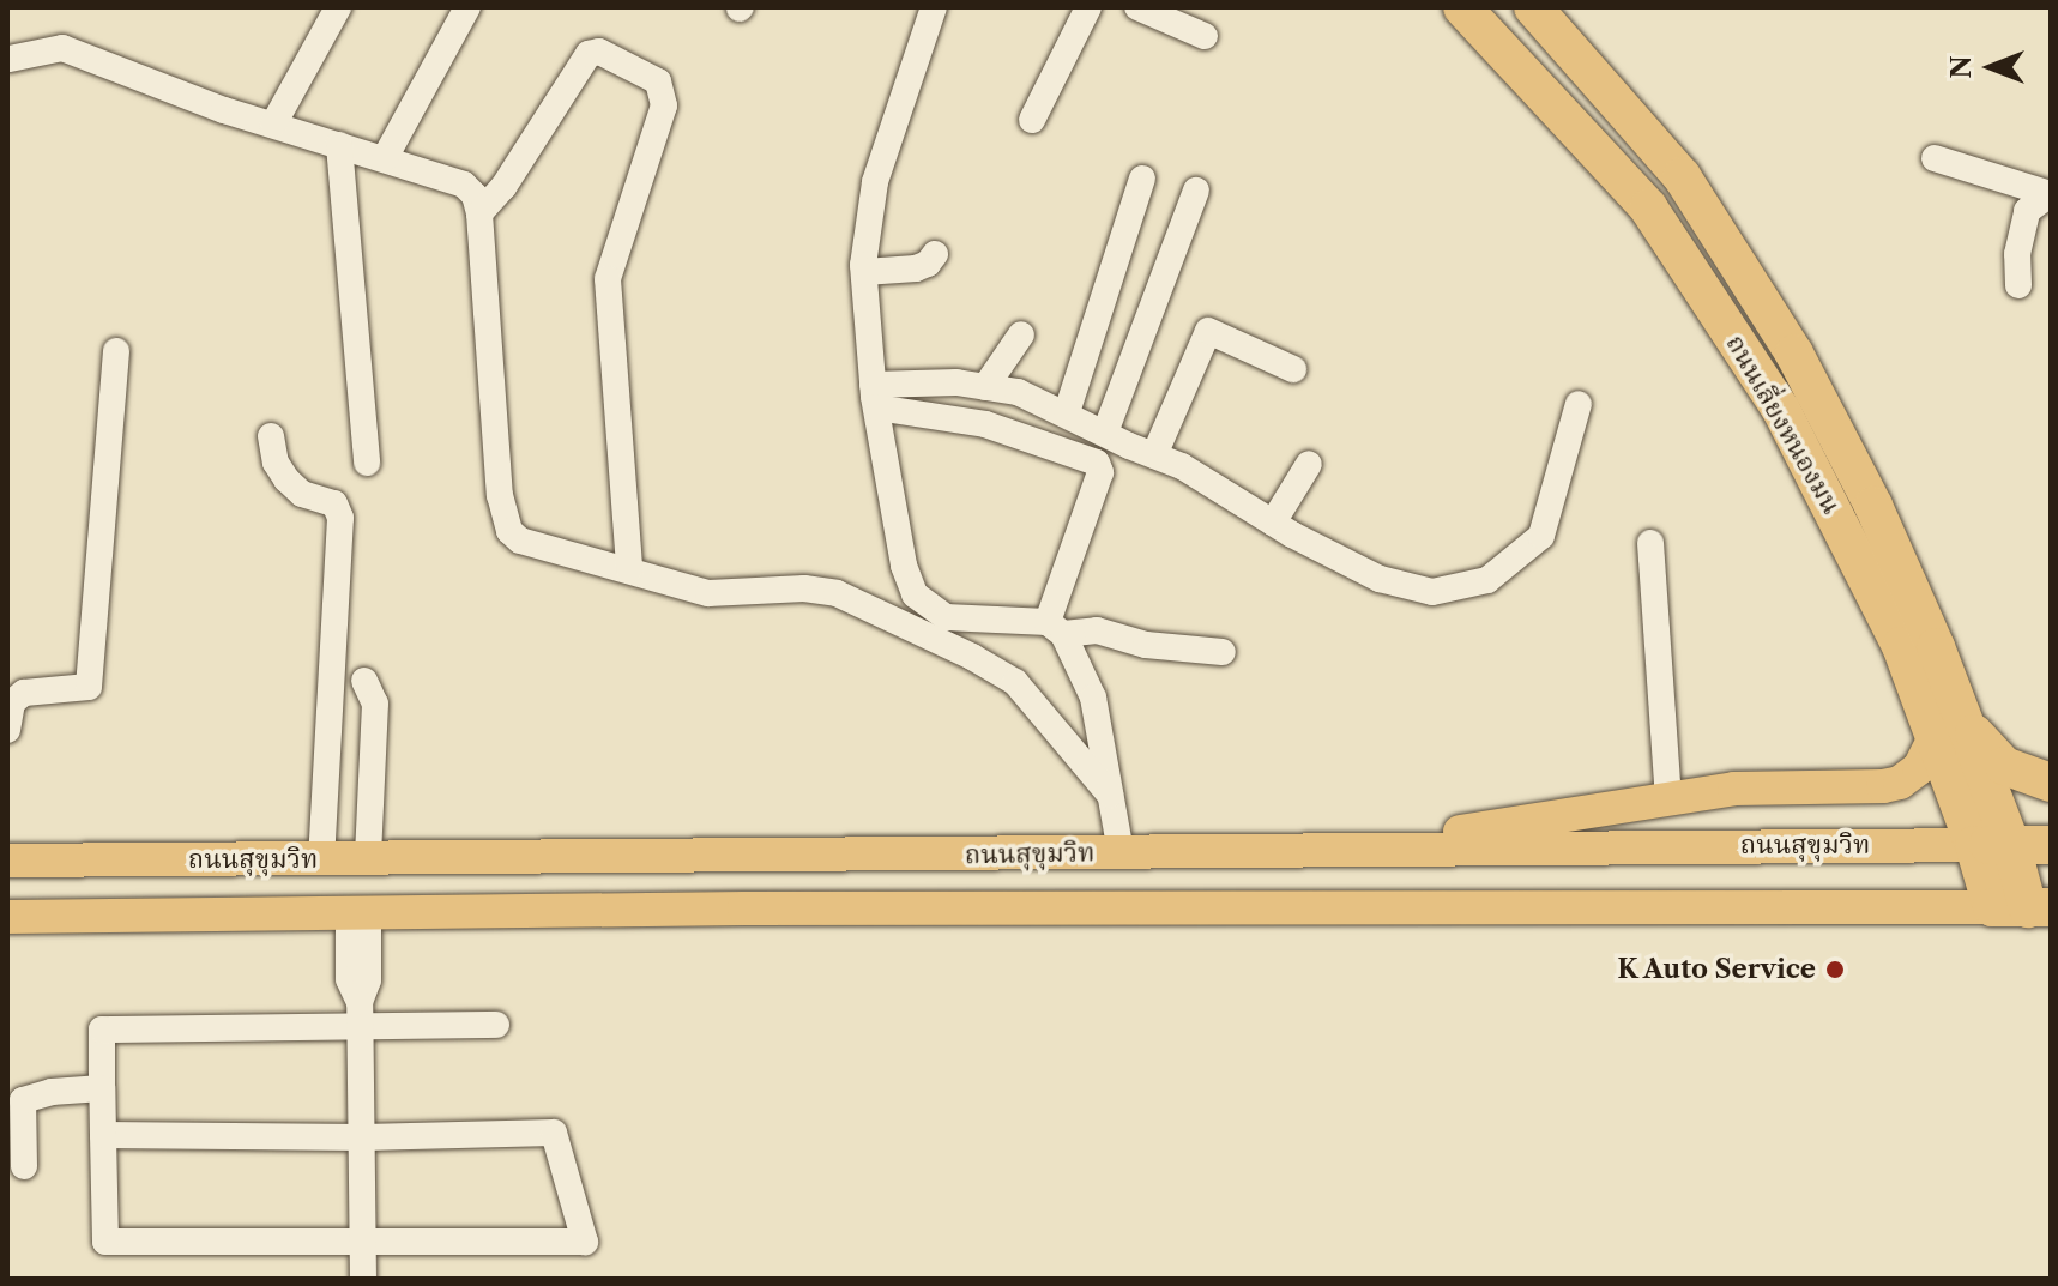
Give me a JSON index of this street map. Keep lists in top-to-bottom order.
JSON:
{
  "streets": {
    "highway": ["ถนนเลี่ยงหนองมน", "ถนนสุขุมวิท"]
  },
  "crossings": [
    ["ถนนเลี่ยงหนองมน", "ถนนสุขุมวิท"]
  ],
  "places": ["K Auto Service"],
  "north": "left"
}
